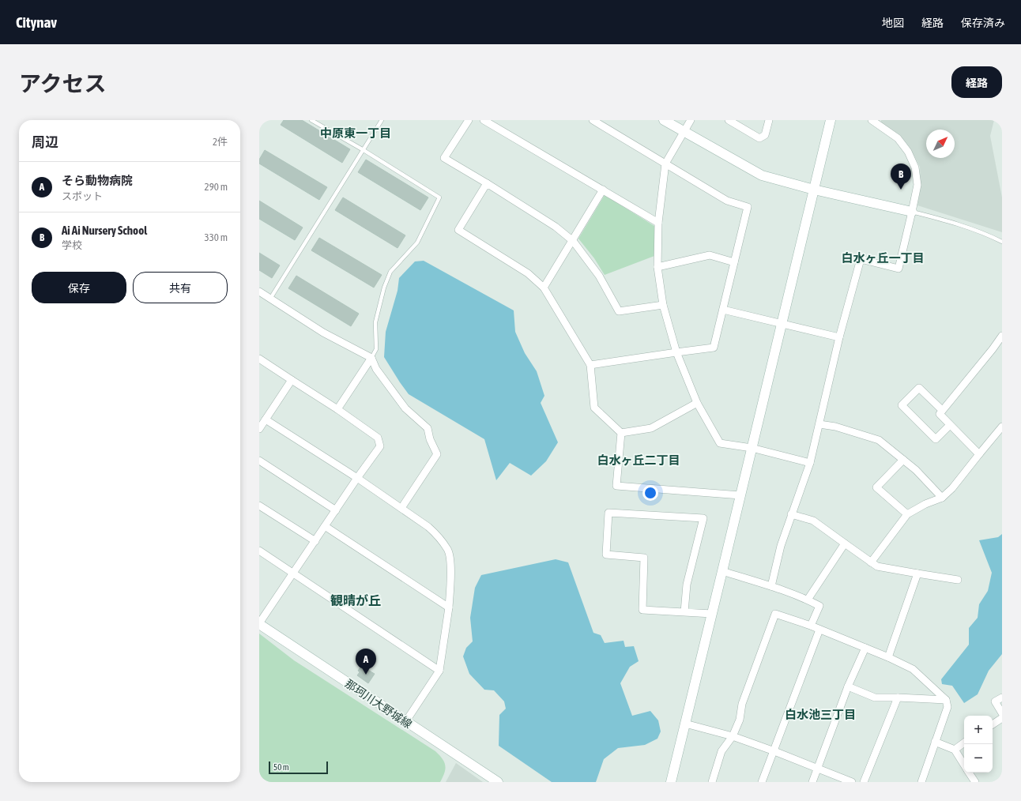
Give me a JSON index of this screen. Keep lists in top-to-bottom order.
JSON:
{
  "streets": {
    "street": ["那珂川大野城線"]
  },
  "districts": [
    "中原東一丁目",
    "白水ヶ丘一丁目",
    "白水ヶ丘二丁目",
    "観晴が丘",
    "白水池三丁目"
  ],
  "scale_bar": "50 m",
  "north": "top right",
  "page": {
    "header": "Citynav",
    "nav": ["地図", "経路", "保存済み"],
    "title": "アクセス",
    "buttons": [
      "経路",
      ["保存", "共有"]
    ],
    "heading": ["周辺", "2件"],
    "list": [
      {
        "mark": "A",
        "name": "そら動物病院",
        "note": "スポット",
        "value": "290 m"
      },
      {
        "mark": "B",
        "name": "Ai Ai Nursery School",
        "note": "学校",
        "value": "330 m"
      }
    ],
    "pins": ["B", "A"],
    "map_buttons": ["+", "−"],
    "scale": "50 m"
  }
}
